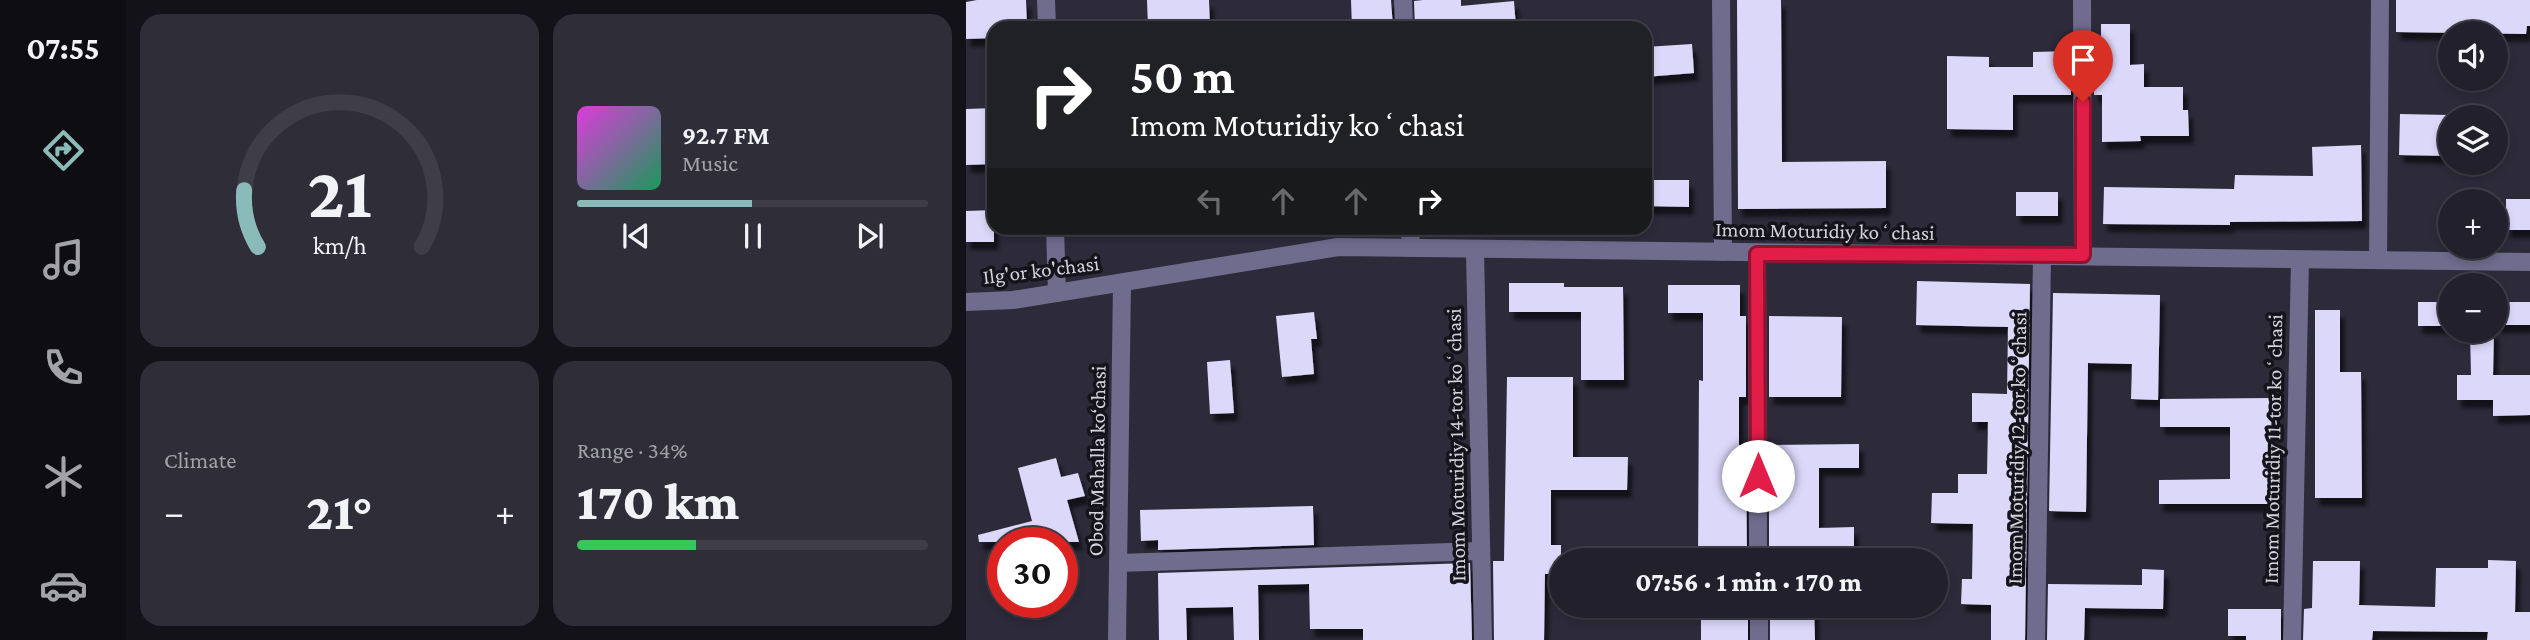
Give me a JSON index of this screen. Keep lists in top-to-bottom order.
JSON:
{
  "streets": {
    "street": [
      "Imom Moturidiy koʻchasi",
      "Ilg'or ko'chasi",
      "Imom Moturidiy 14-tor koʻchasi",
      "Imom Moturidiy 12-tor koʻchasi",
      "Imom Moturidiy 11-tor koʻchasi",
      "Obod Mahalla ko‘chasi"
    ]
  },
  "crossings": [
    ["Imom Moturidiy koʻchasi", "Ilg'or ko'chasi"],
    ["Imom Moturidiy koʻchasi", "Imom Moturidiy 14-tor koʻchasi"],
    ["Imom Moturidiy koʻchasi", "Imom Moturidiy 12-tor koʻchasi"],
    ["Imom Moturidiy koʻchasi", "Imom Moturidiy 11-tor koʻchasi"],
    ["Imom Moturidiy koʻchasi", "Obod Mahalla ko‘chasi"],
    ["Ilg'or ko'chasi", "Obod Mahalla ko‘chasi"]
  ],
  "page": {
    "tabs": "07:55",
    "map_buttons": ["+", "−"],
    "turn": ["50 m", "Imom Moturidiy koʻchasi"],
    "song": ["92.7 FM", "Music"],
    "tile": [
      "Climate",
      ["Range · 34%", "170 km"]
    ],
    "heat": ["−", "21°", "+"],
    "limit": "30",
    "trip": "07:56 · 1 min · 170 m",
    "gauge": ["21", "km/h"]
  }
}
